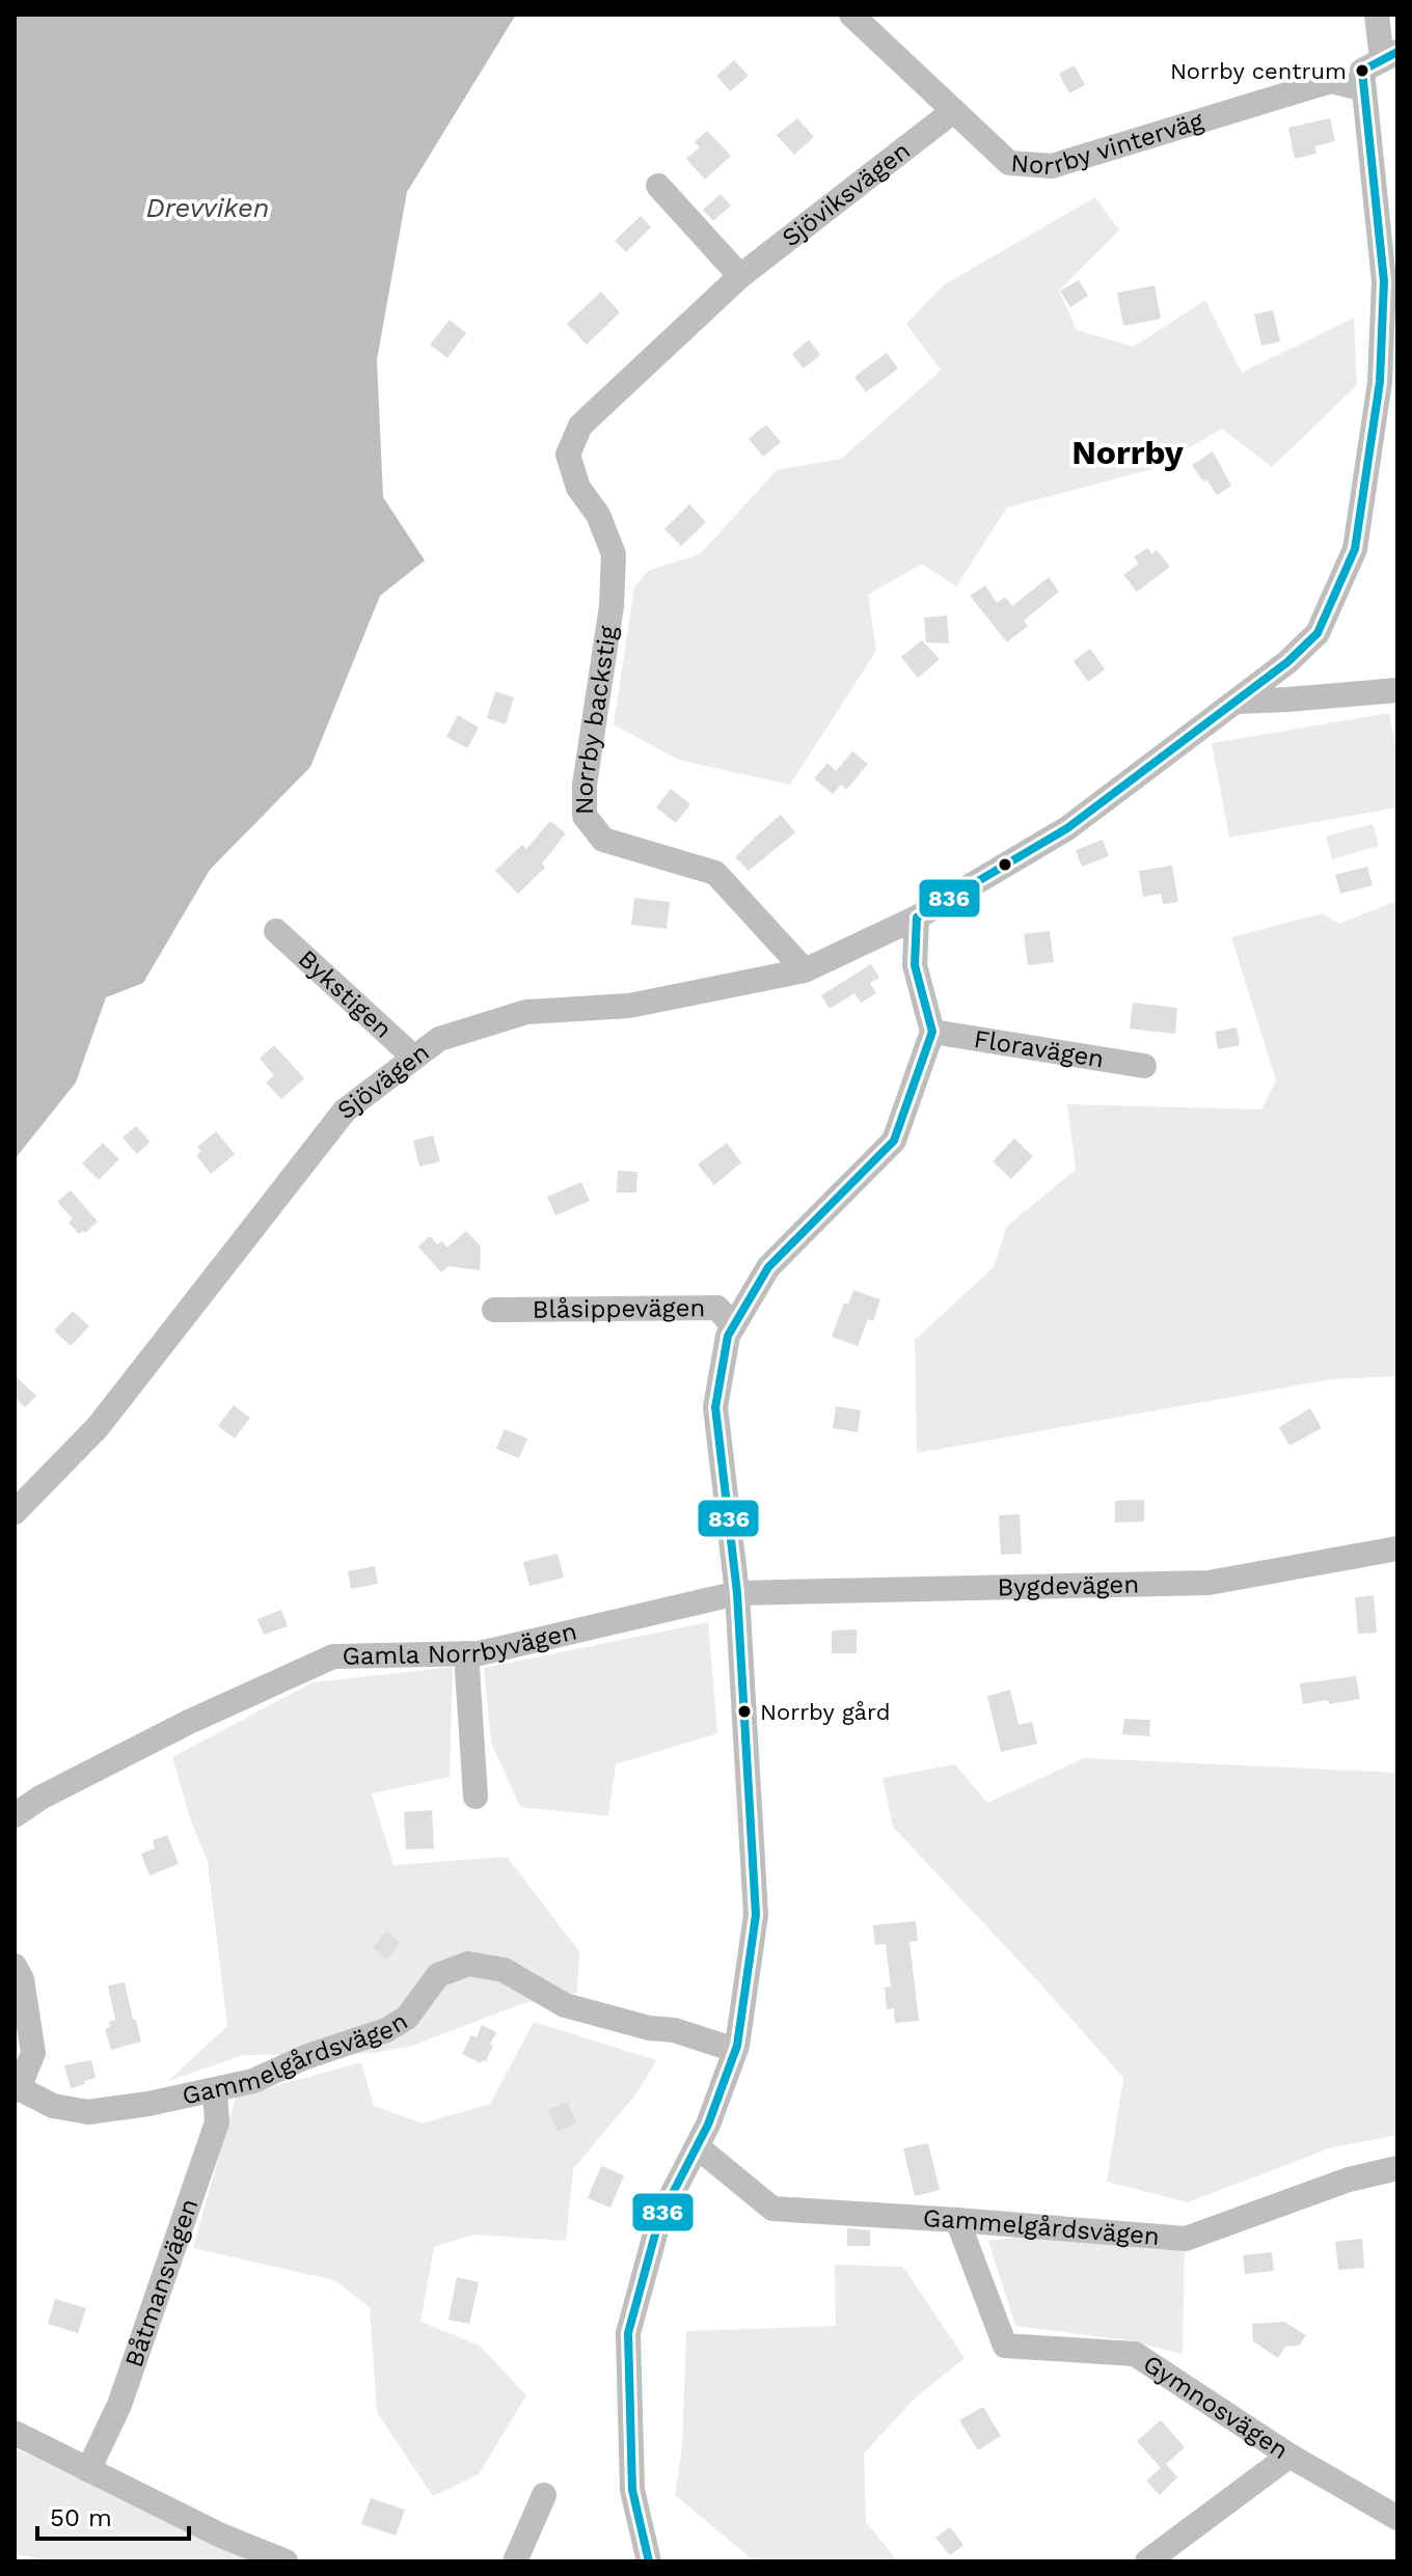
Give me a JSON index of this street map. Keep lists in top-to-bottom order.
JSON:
{
  "streets": {
    "street": [
      "Norrby vinterväg",
      "Sjöviksvägen",
      "Norrby backstig",
      "Bykstigen",
      "Floravägen",
      "Sjövägen",
      "Blåsippevägen",
      "Bygdevägen",
      "Gamla Norrbyvägen",
      "Gammelgårdsvägen",
      "Båtmansvägen",
      "Gymnosvägen"
    ]
  },
  "crossings": [
    ["Norrby vinterväg", "Sjöviksvägen"],
    ["Norrby vinterväg", "Sjövägen"],
    ["Sjöviksvägen", "Norrby backstig"],
    ["Norrby backstig", "Sjövägen"],
    ["Bykstigen", "Sjövägen"],
    ["Bygdevägen", "Gamla Norrbyvägen"],
    ["Gammelgårdsvägen", "Båtmansvägen"],
    ["Gammelgårdsvägen", "Gymnosvägen"]
  ],
  "districts": ["Norrby"],
  "water": ["Drevviken"],
  "places": ["Norrby centrum", "Norrby gård"],
  "lines": ["transit line 836"],
  "scale_bar": "50 m"
}
